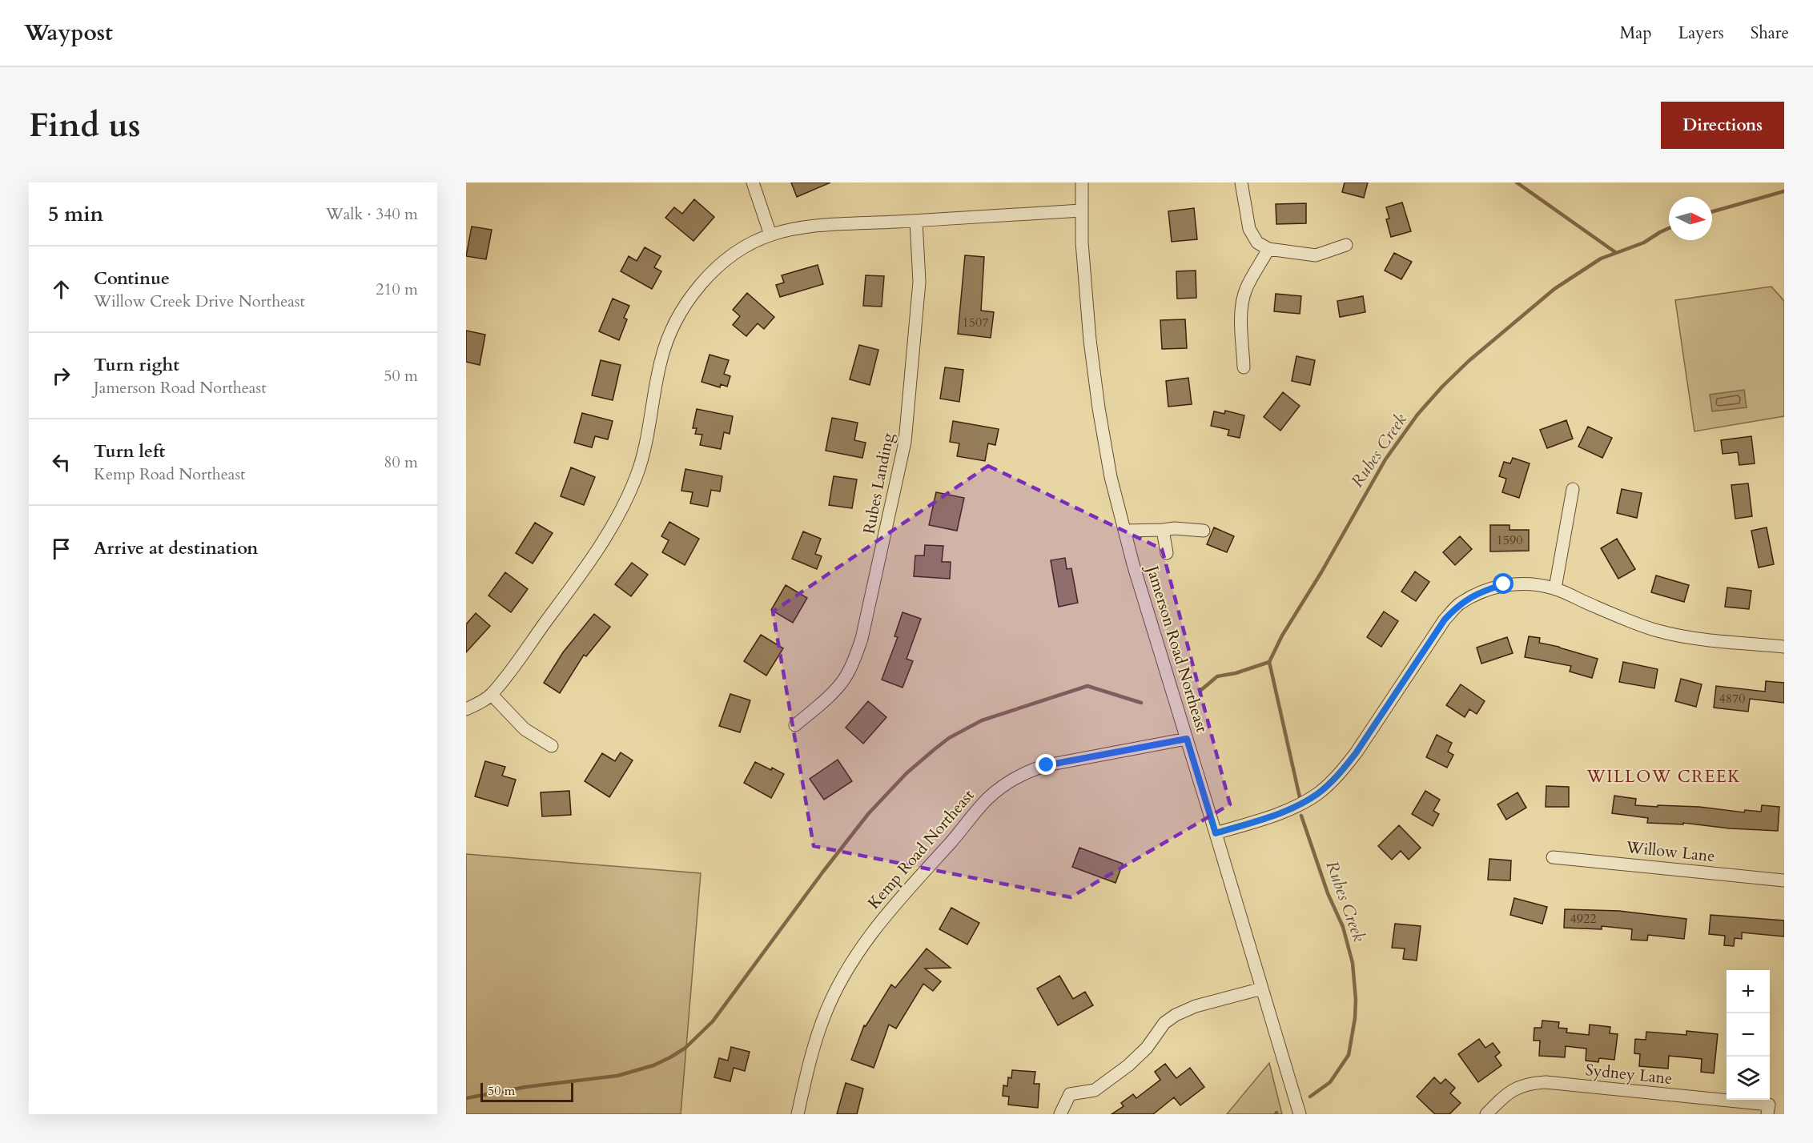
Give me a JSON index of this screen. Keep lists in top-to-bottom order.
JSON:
{
  "streets": {
    "street": [
      "Rubes Landing",
      "Jamerson Road Northeast",
      "Kemp Road Northeast",
      "Willow Lane",
      "Sydney Lane"
    ]
  },
  "crossings": [
    ["Jamerson Road Northeast", "Kemp Road Northeast"]
  ],
  "districts": ["WILLOW CREEK"],
  "water": ["Rubes Creek"],
  "house_numbers": [
    "1507",
    "1590",
    "4870",
    "4922"
  ],
  "scale_bar": "50 m",
  "north": "right",
  "page": {
    "header": "Waypost",
    "nav": ["Map", "Layers", "Share"],
    "buttons": "Directions",
    "title": "Find us",
    "heading": ["5 min", "Walk · 340 m"],
    "list": [
      ["Continue", "Willow Creek Drive Northeast", "210 m"],
      ["Turn right", "Jamerson Road Northeast", "50 m"],
      ["Turn left", "Kemp Road Northeast", "80 m"],
      "Arrive at destination"
    ],
    "map_buttons": ["+", "−"],
    "scale": "50 m"
  }
}
